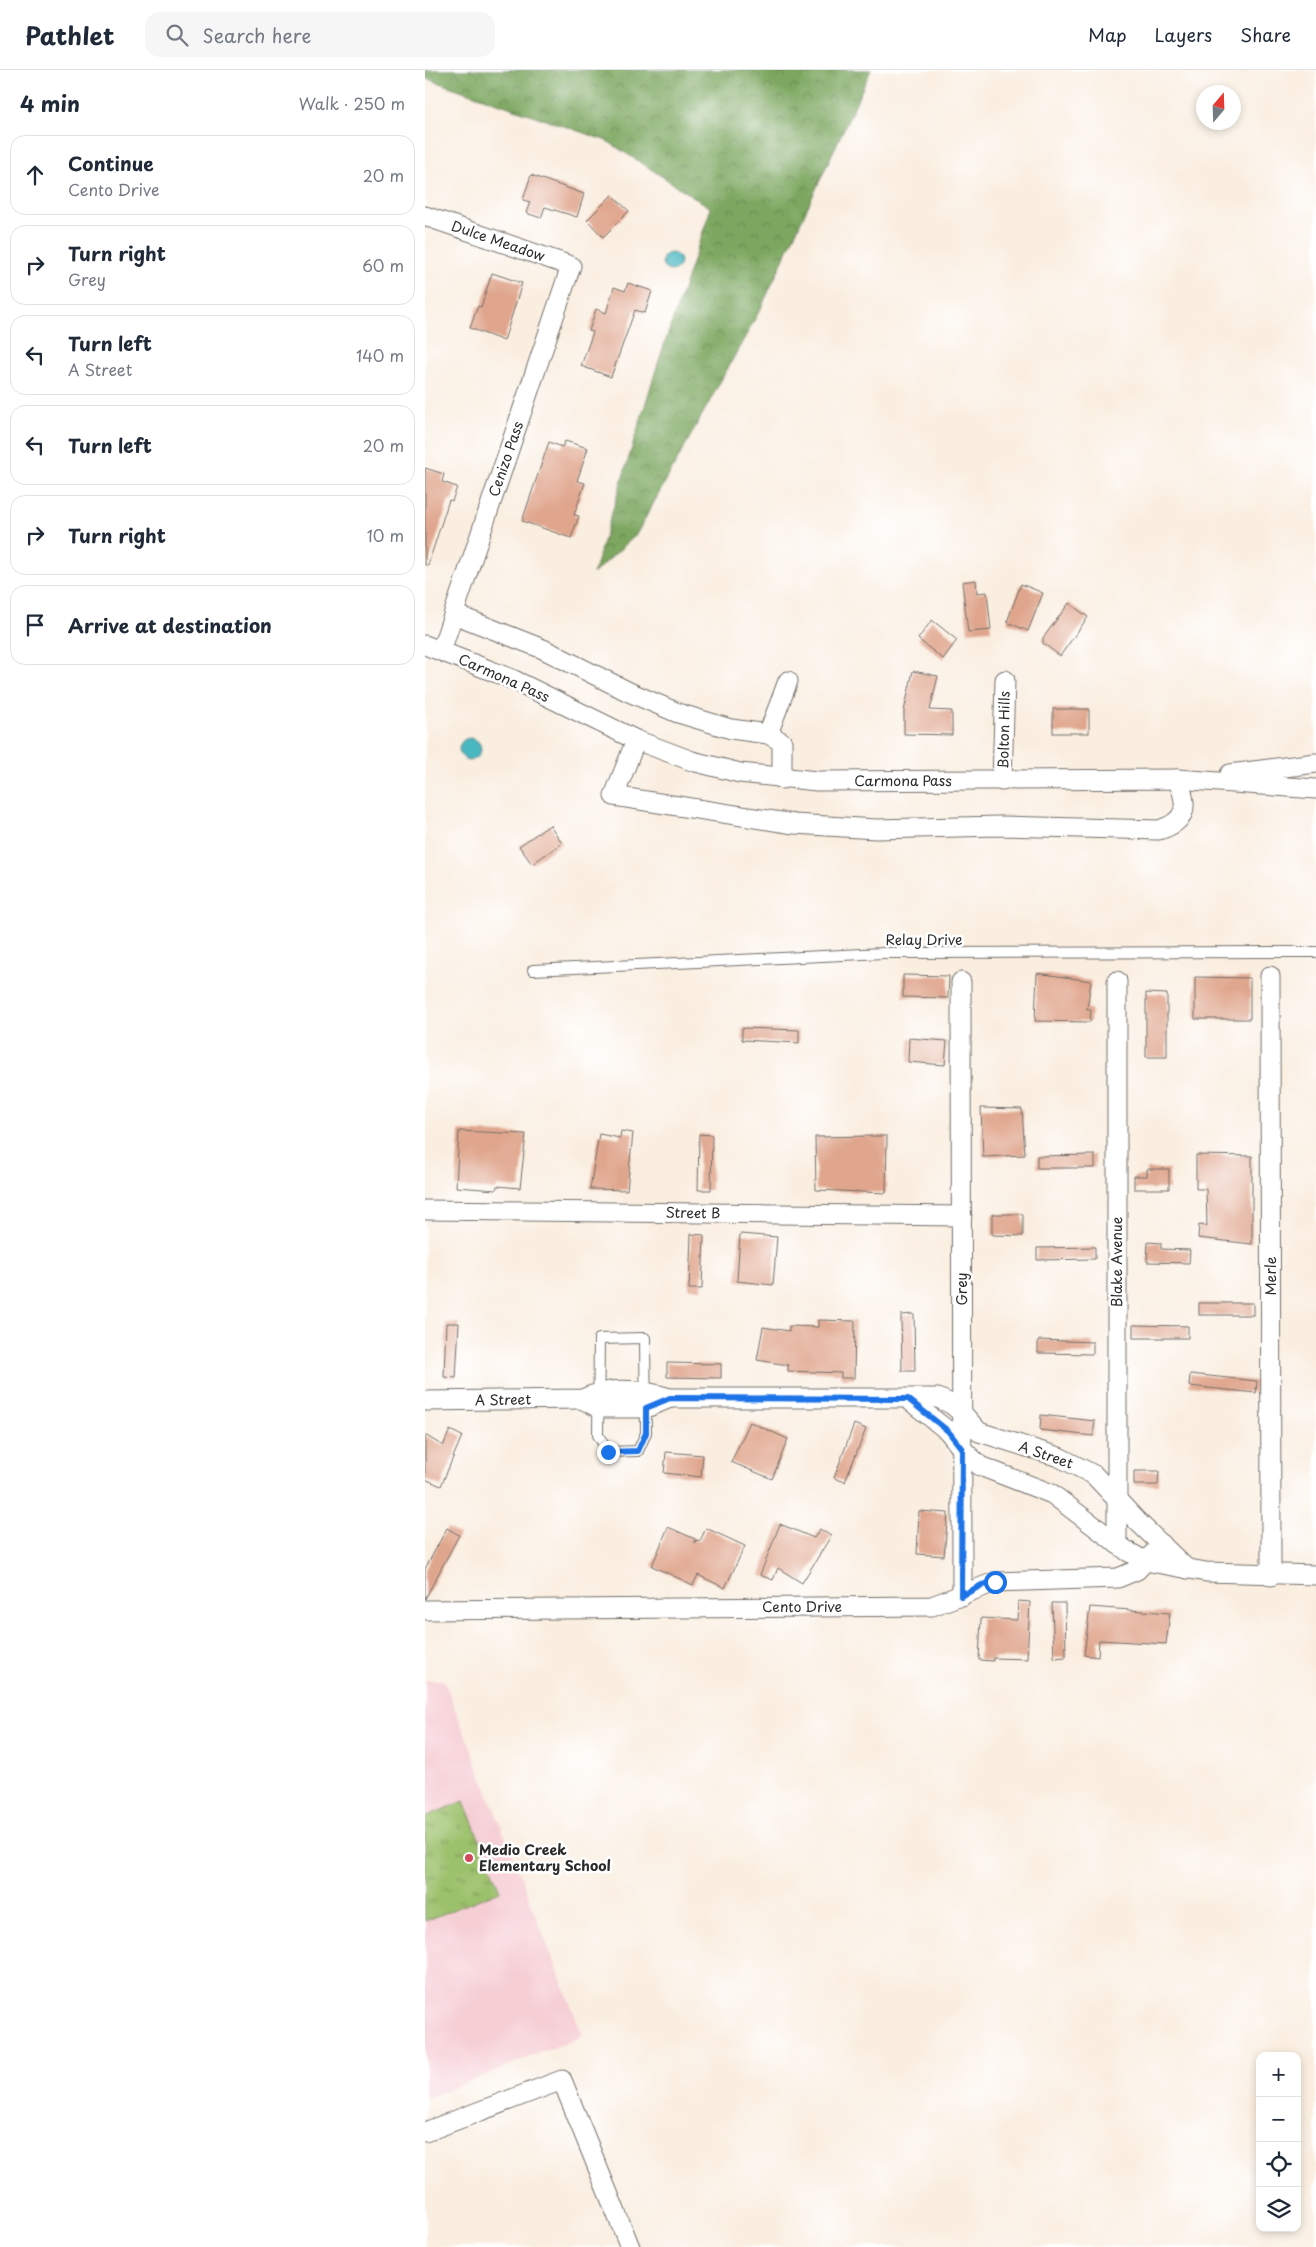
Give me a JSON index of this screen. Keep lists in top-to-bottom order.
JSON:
{
  "streets": {
    "street": [
      "Dulce Meadow",
      "Cenizo Pass",
      "Carmona Pass",
      "Bolton Hills",
      "Street B",
      "Blake Avenue",
      "Merle",
      "Grey",
      "A Street",
      "Cento Drive"
    ],
    "lane": ["Relay Drive"]
  },
  "crossings": [
    ["Dulce Meadow", "Cenizo Pass"],
    ["Cenizo Pass", "Carmona Pass"],
    ["Carmona Pass", "Bolton Hills"],
    ["Street B", "Grey"],
    ["Blake Avenue", "A Street"],
    ["Grey", "A Street"],
    ["Grey", "Cento Drive"],
    ["A Street", "Cento Drive"]
  ],
  "places": ["Medio Creek Elementary School"],
  "north": "top",
  "page": {
    "header": "Pathlet",
    "search": "Search here",
    "nav": ["Map", "Layers", "Share"],
    "heading": ["4 min", "Walk · 250 m"],
    "list": [
      ["Continue", "Cento Drive", "20 m"],
      ["Turn right", "Grey", "60 m"],
      ["Turn left", "A Street", "140 m"],
      ["Turn left", "20 m"],
      ["Turn right", "10 m"],
      "Arrive at destination"
    ],
    "map_buttons": ["+", "−"]
  }
}
